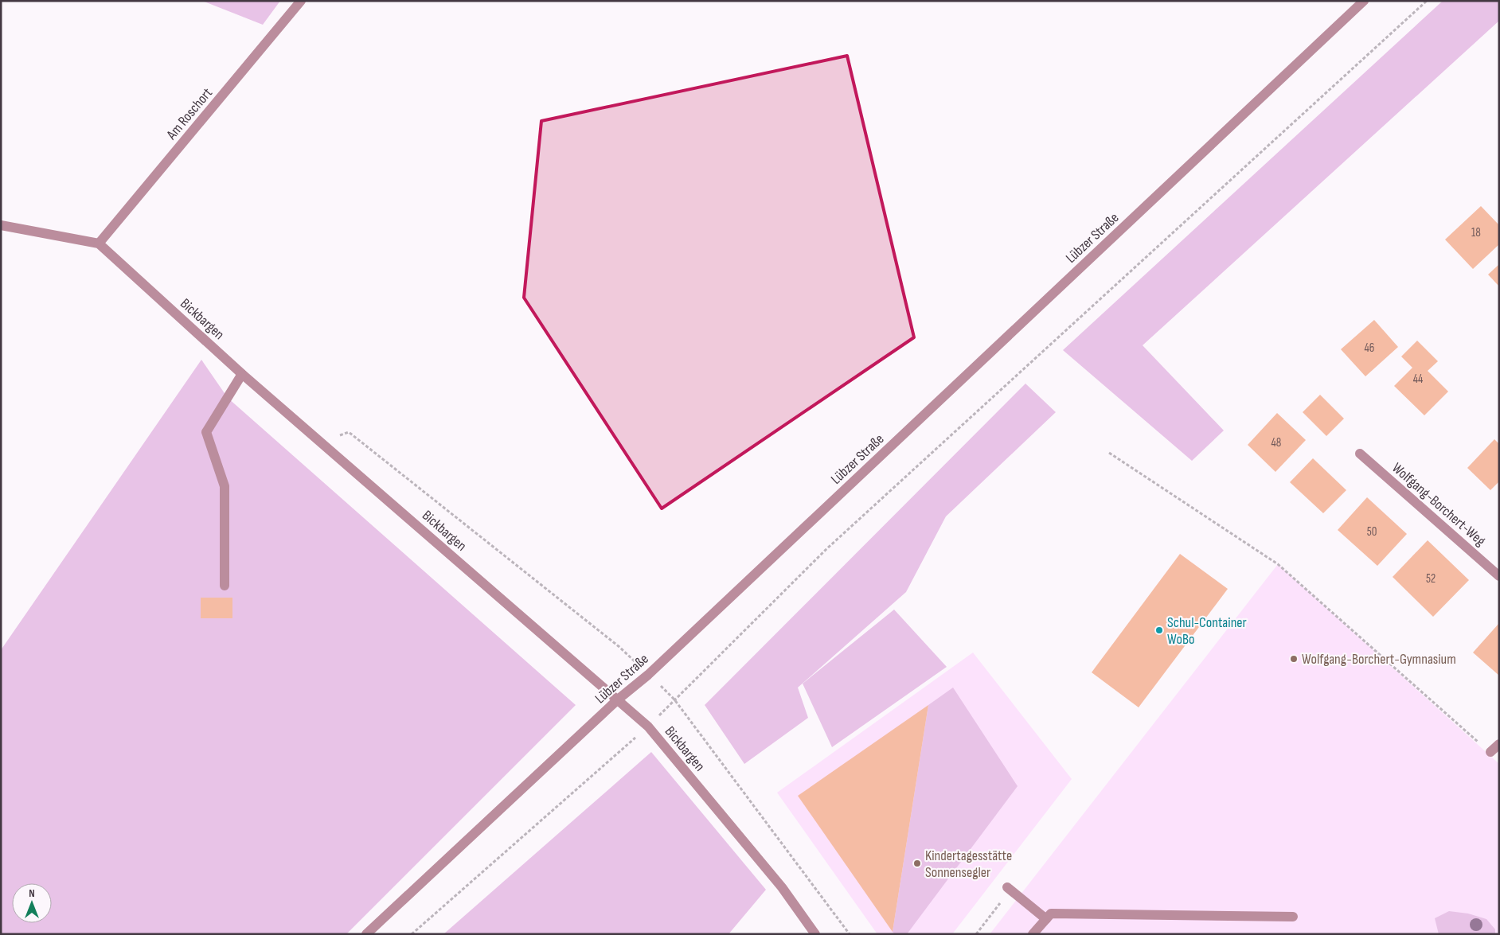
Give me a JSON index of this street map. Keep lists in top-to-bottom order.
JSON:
{
  "streets": {
    "street": [
      "Am Roschort",
      "Lübzer Straße",
      "Bickbargen",
      "Wolfgang-Borchert-Weg"
    ]
  },
  "crossings": [
    ["Am Roschort", "Bickbargen"],
    ["Lübzer Straße", "Bickbargen"]
  ],
  "places": ["Schul-Container WoBo", "Wolfgang-Borchert-Gymnasium", "Kindertagesstätte Sonnensegler"],
  "house_numbers": [
    "18",
    "46",
    "44",
    "48",
    "50",
    "52"
  ],
  "north": "top"
}
